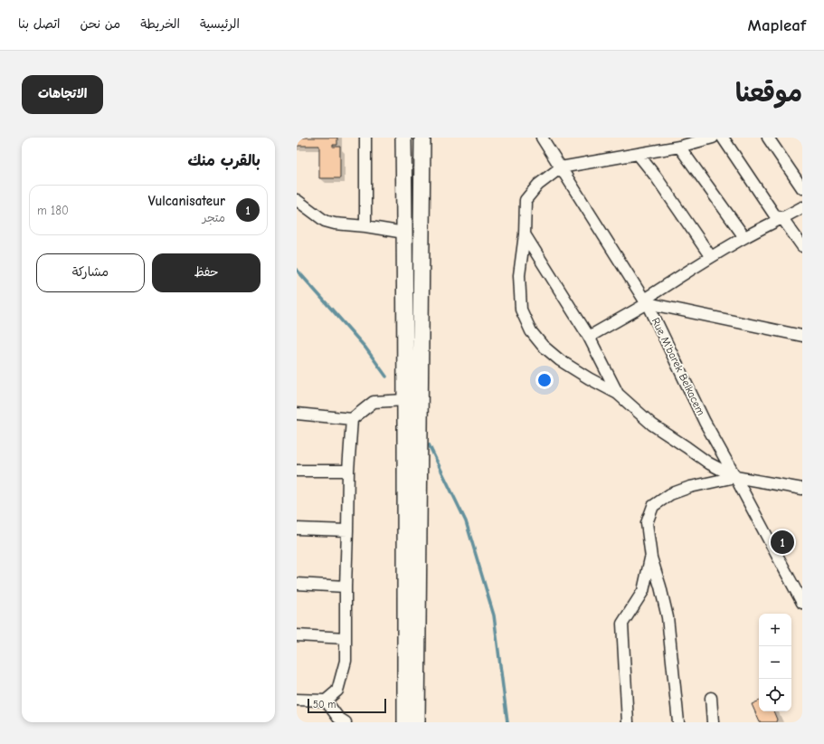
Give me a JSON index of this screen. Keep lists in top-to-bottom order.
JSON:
{
  "streets": {
    "street": ["Rue M'barek Belkacem"]
  },
  "scale_bar": "50 m",
  "page": {
    "header": "Mapleaf",
    "nav": [
      "الرئيسية",
      "الخريطة",
      "من نحن",
      "اتصل بنا"
    ],
    "title": "موقعنا",
    "buttons": [
      "الاتجاهات",
      ["حفظ", "مشاركة"]
    ],
    "heading": "بالقرب منك",
    "list": [
      {
        "mark": "1",
        "name": "Vulcanisateur",
        "note": "متجر",
        "value": "180 m"
      }
    ],
    "pins": "1",
    "map_buttons": ["+", "−"],
    "scale": "50 m"
  }
}
